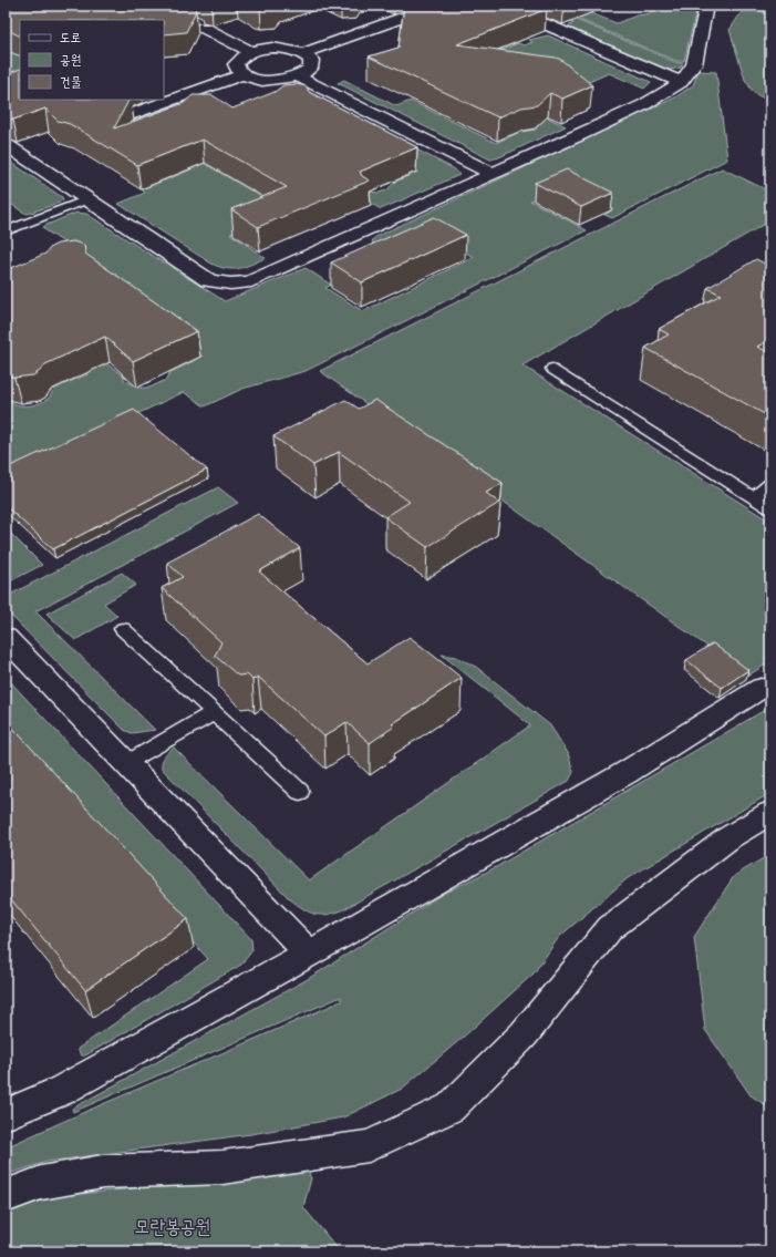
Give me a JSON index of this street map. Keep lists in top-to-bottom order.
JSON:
{
  "parks": ["모란봉공원"],
  "legend": ["도로", "공원", "건물"]
}
